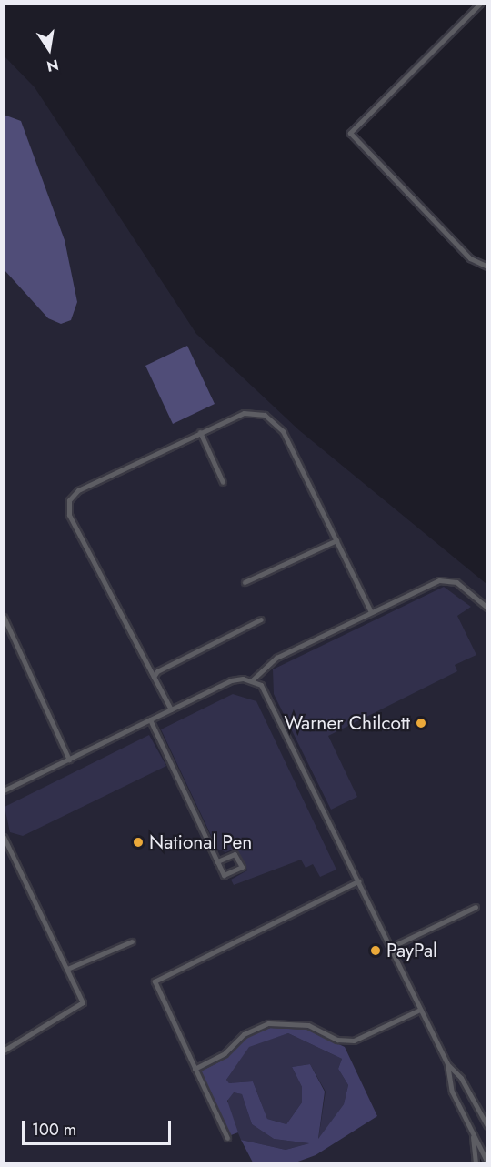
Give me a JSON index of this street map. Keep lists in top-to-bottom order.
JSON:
{
  "places": ["Warner Chilcott", "National Pen", "PayPal"],
  "scale_bar": "100 m",
  "north": "bottom"
}
